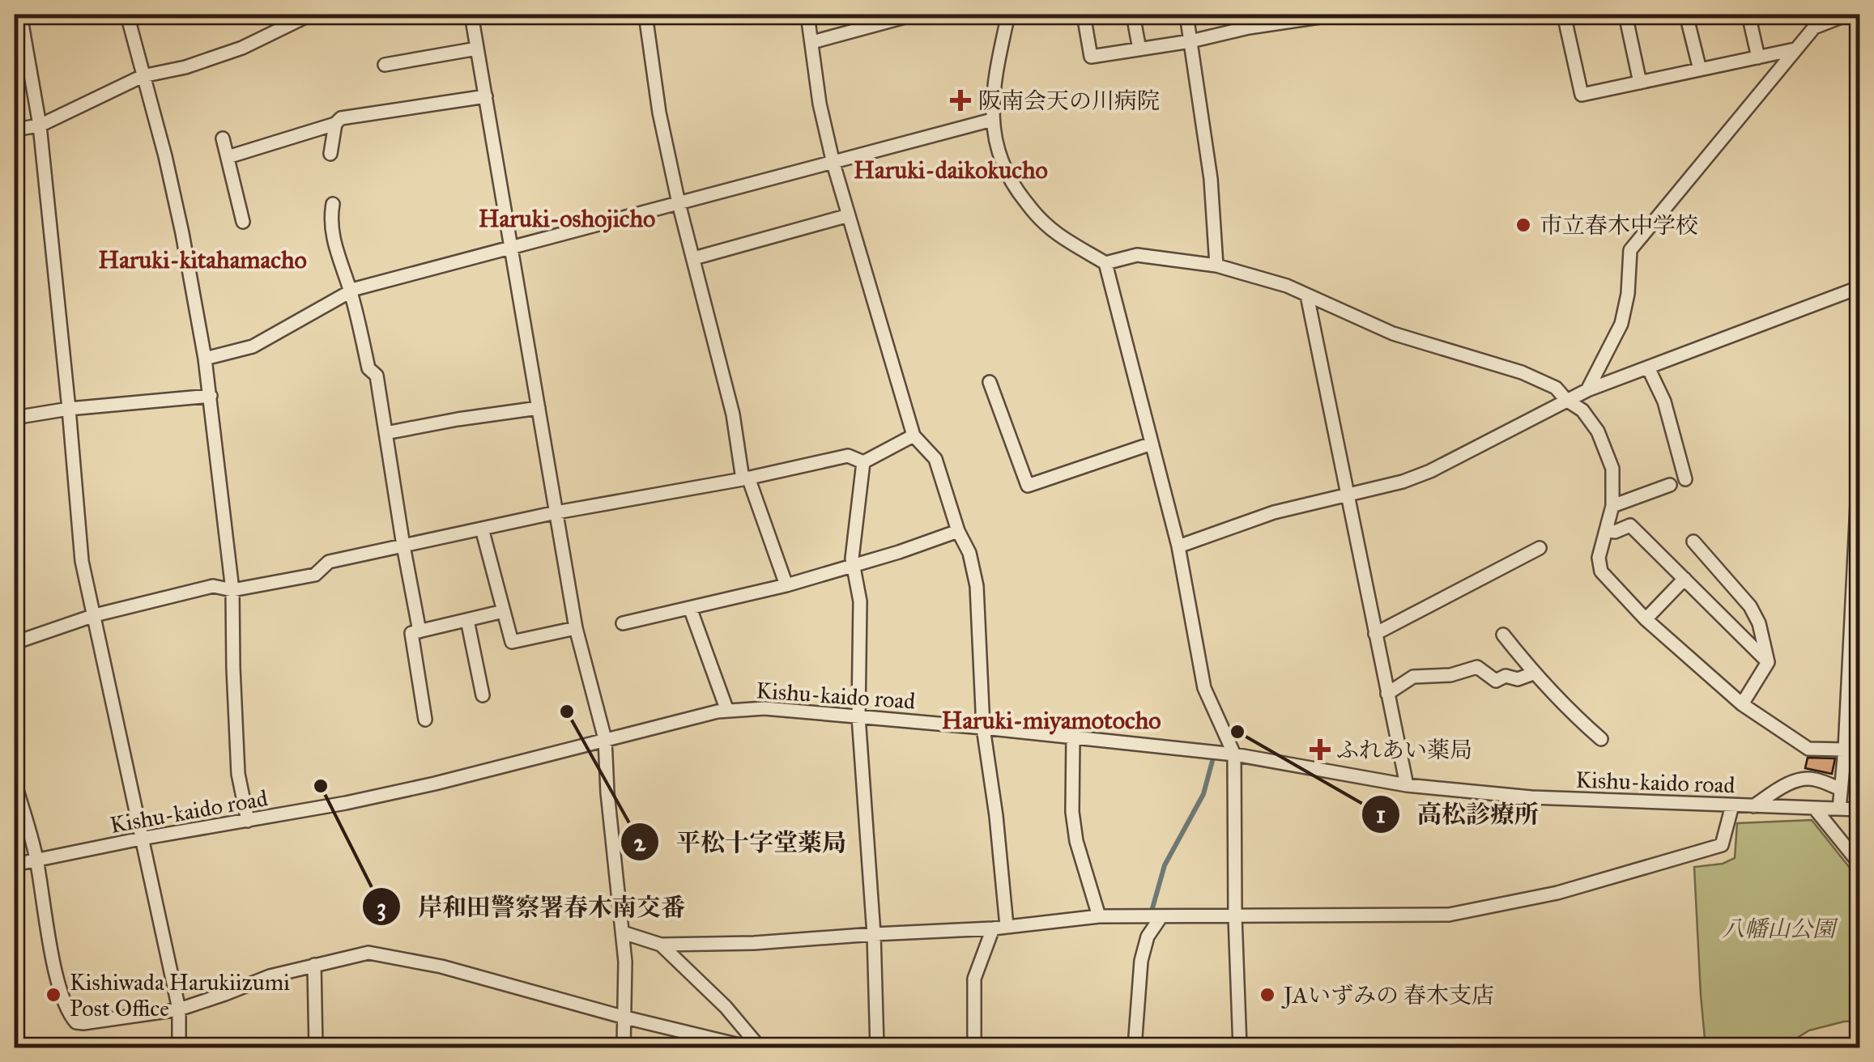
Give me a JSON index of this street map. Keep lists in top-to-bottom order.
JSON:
{
  "streets": {
    "street": ["Kishu-kaido road"]
  },
  "districts": [
    "Haruki-daikokucho",
    "Haruki-oshojicho",
    "Haruki-kitahamacho",
    "Haruki-miyamotocho"
  ],
  "parks": ["八幡山公園"],
  "places": {
    "health": ["阪南会天の川病院", "ふれあい薬局"],
    "other": [
      "市立春木中学校",
      "平松十字堂薬局",
      "高松診療所",
      "岸和田警察署春木南交番",
      "Kishiwada Harukiizumi Post Office",
      "JAいずみの 春木支店"
    ]
  }
}
